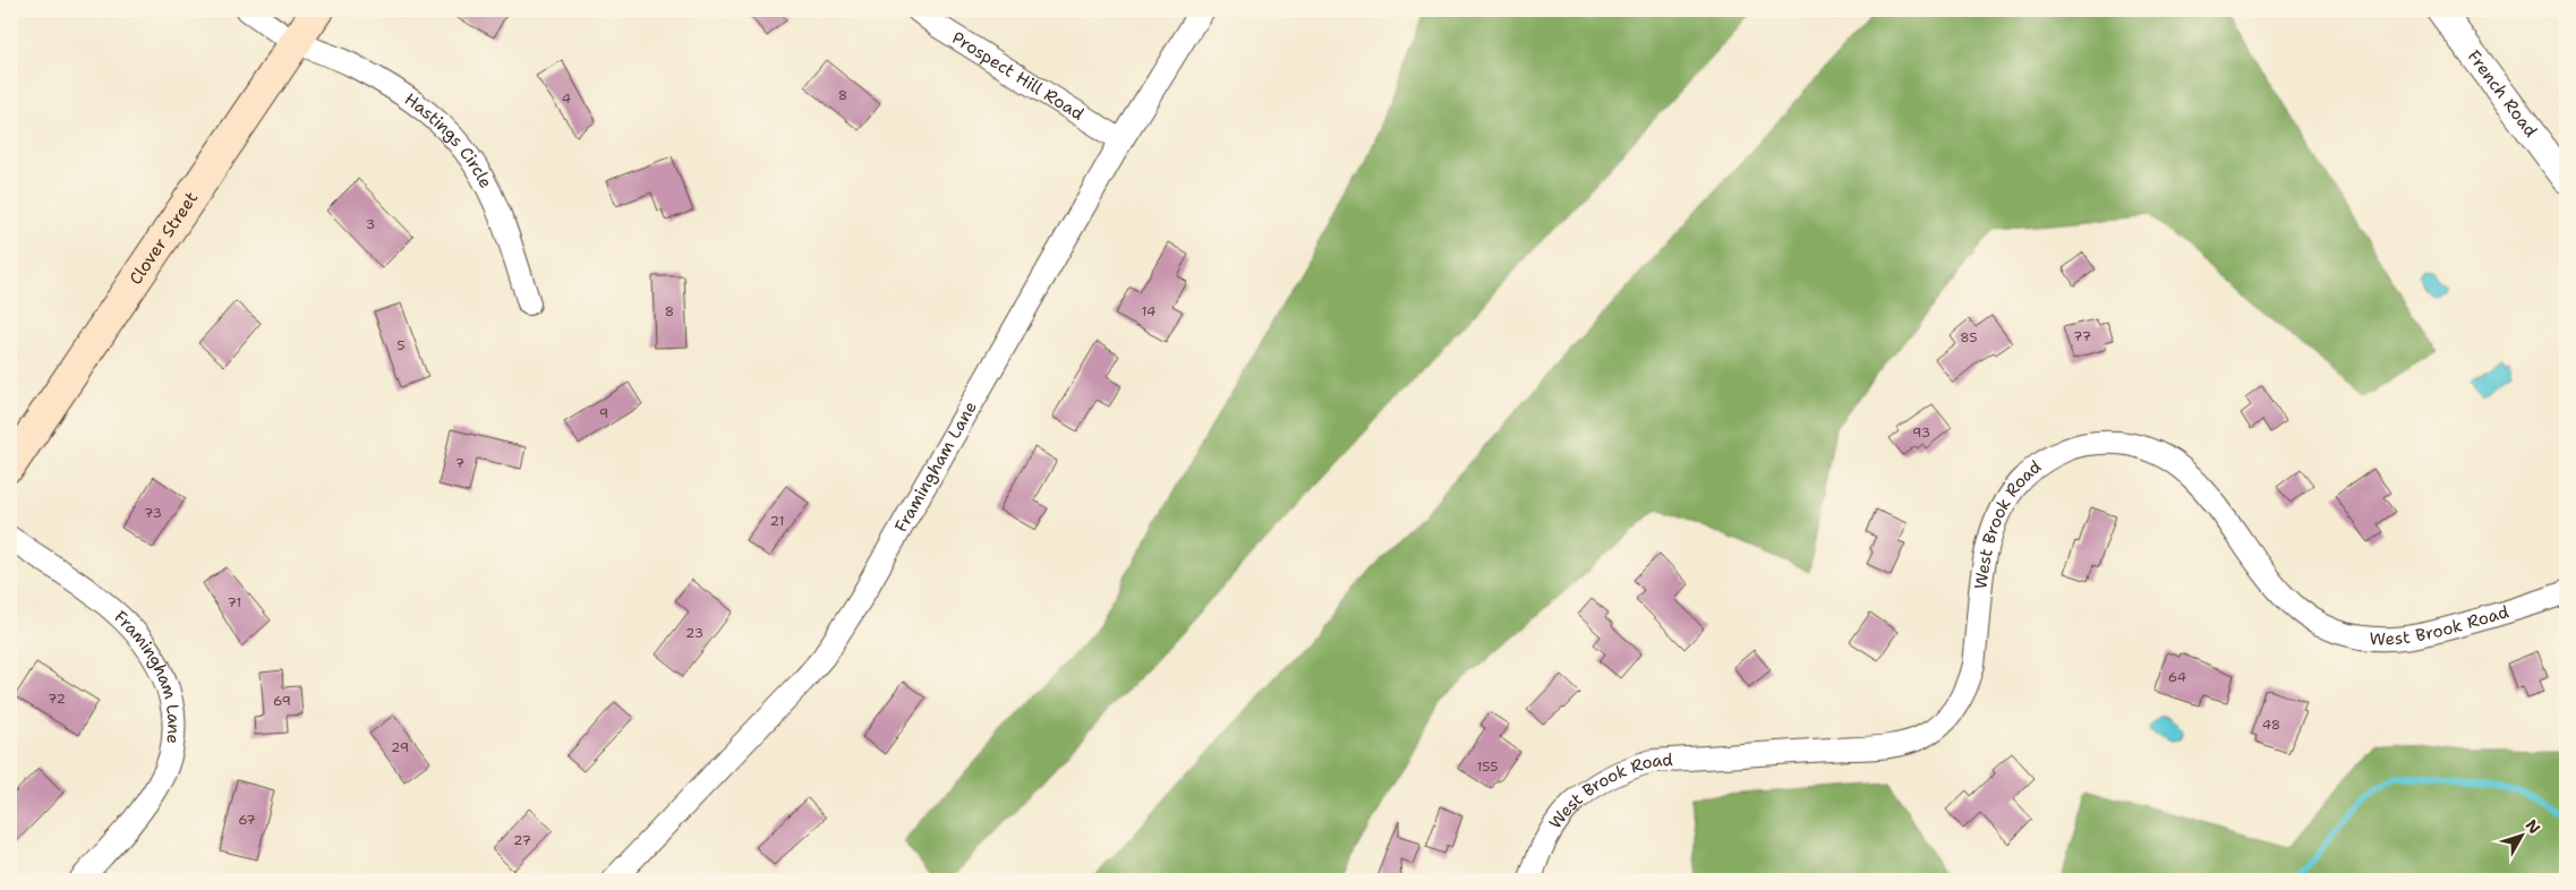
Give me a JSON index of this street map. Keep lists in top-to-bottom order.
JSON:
{
  "streets": {
    "main road": ["Clover Street"],
    "street": [
      "Prospect Hill Road",
      "French Road",
      "Hastings Circle",
      "Framingham Lane",
      "West Brook Road"
    ]
  },
  "crossings": [
    ["Prospect Hill Road", "Framingham Lane"],
    ["Hastings Circle", "Clover Street"]
  ],
  "house_numbers": [
    "8",
    "4",
    "3",
    "8",
    "14",
    "77",
    "85",
    "5",
    "9",
    "93",
    "7",
    "73",
    "21",
    "71",
    "23",
    "64",
    "72",
    "69",
    "48",
    "29",
    "155",
    "67",
    "27"
  ],
  "north": "top right"
}
